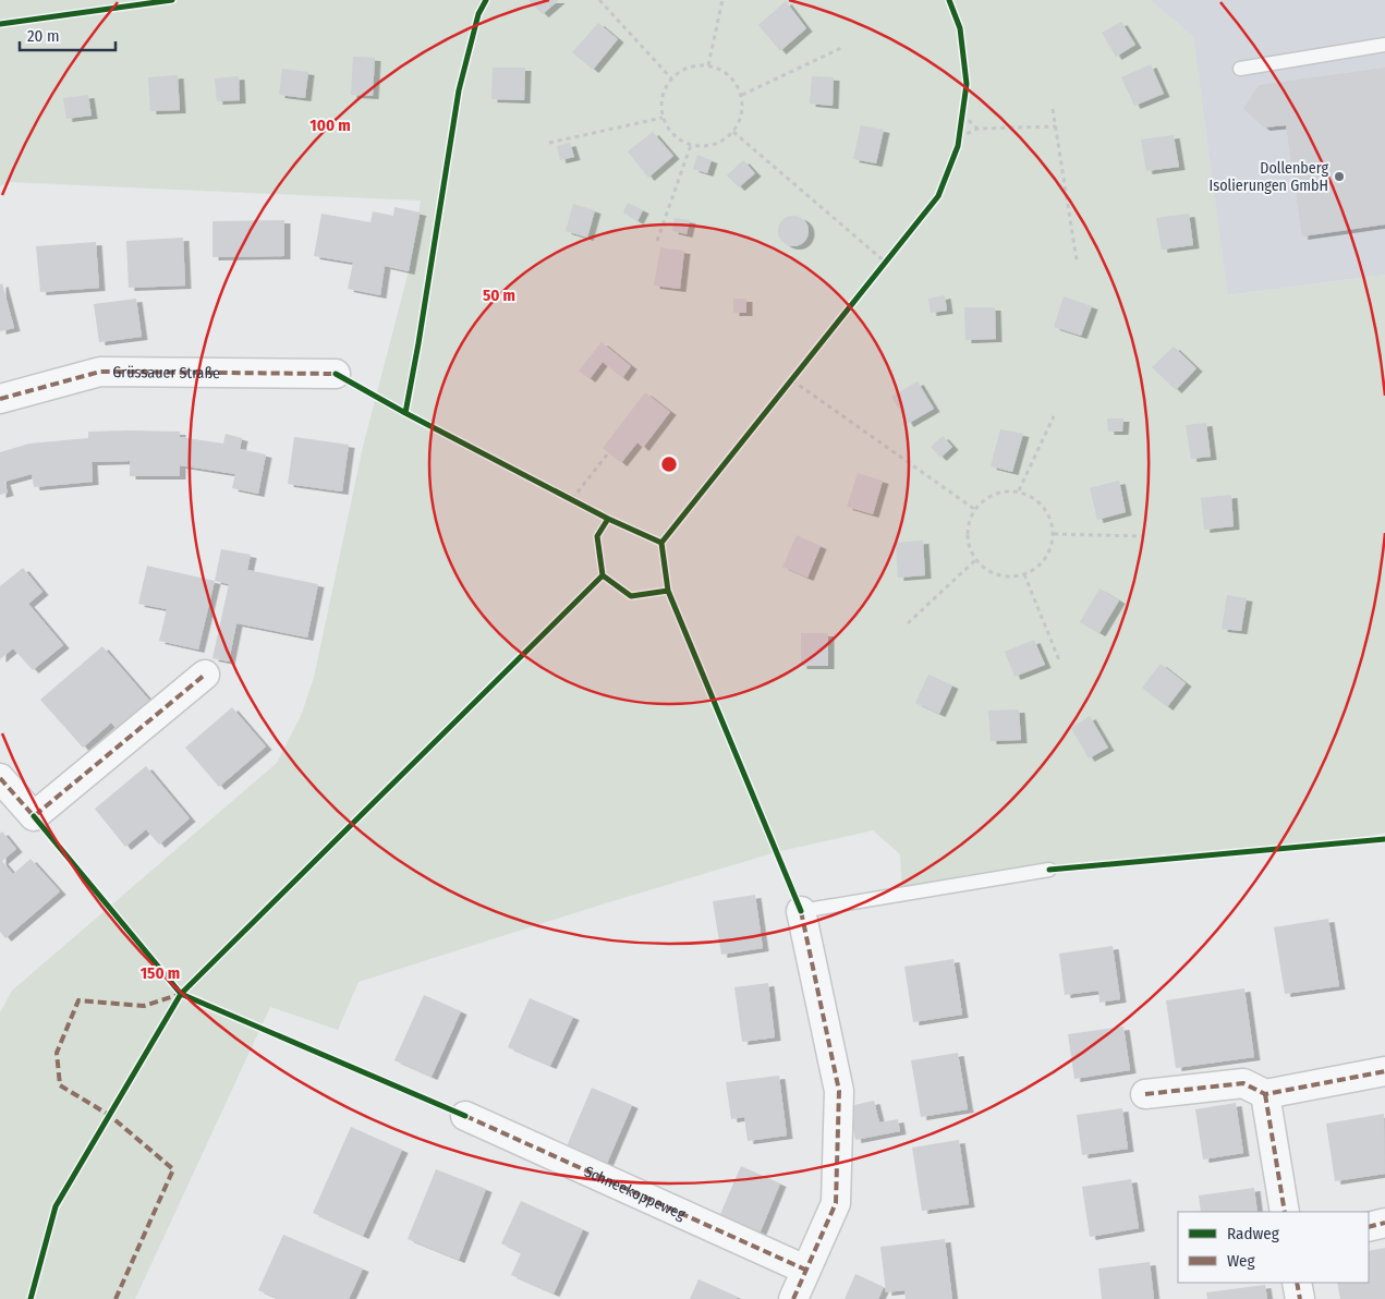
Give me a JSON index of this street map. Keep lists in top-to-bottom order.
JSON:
{
  "streets": {
    "street": ["Grüssauer Straße", "Schneekoppeweg"]
  },
  "places": ["Dollenberg Isolierungen GmbH"],
  "legend": ["Radweg", "Weg"],
  "scale_bar": "20 m",
  "rings": ["100 m", "50 m", "150 m"]
}
